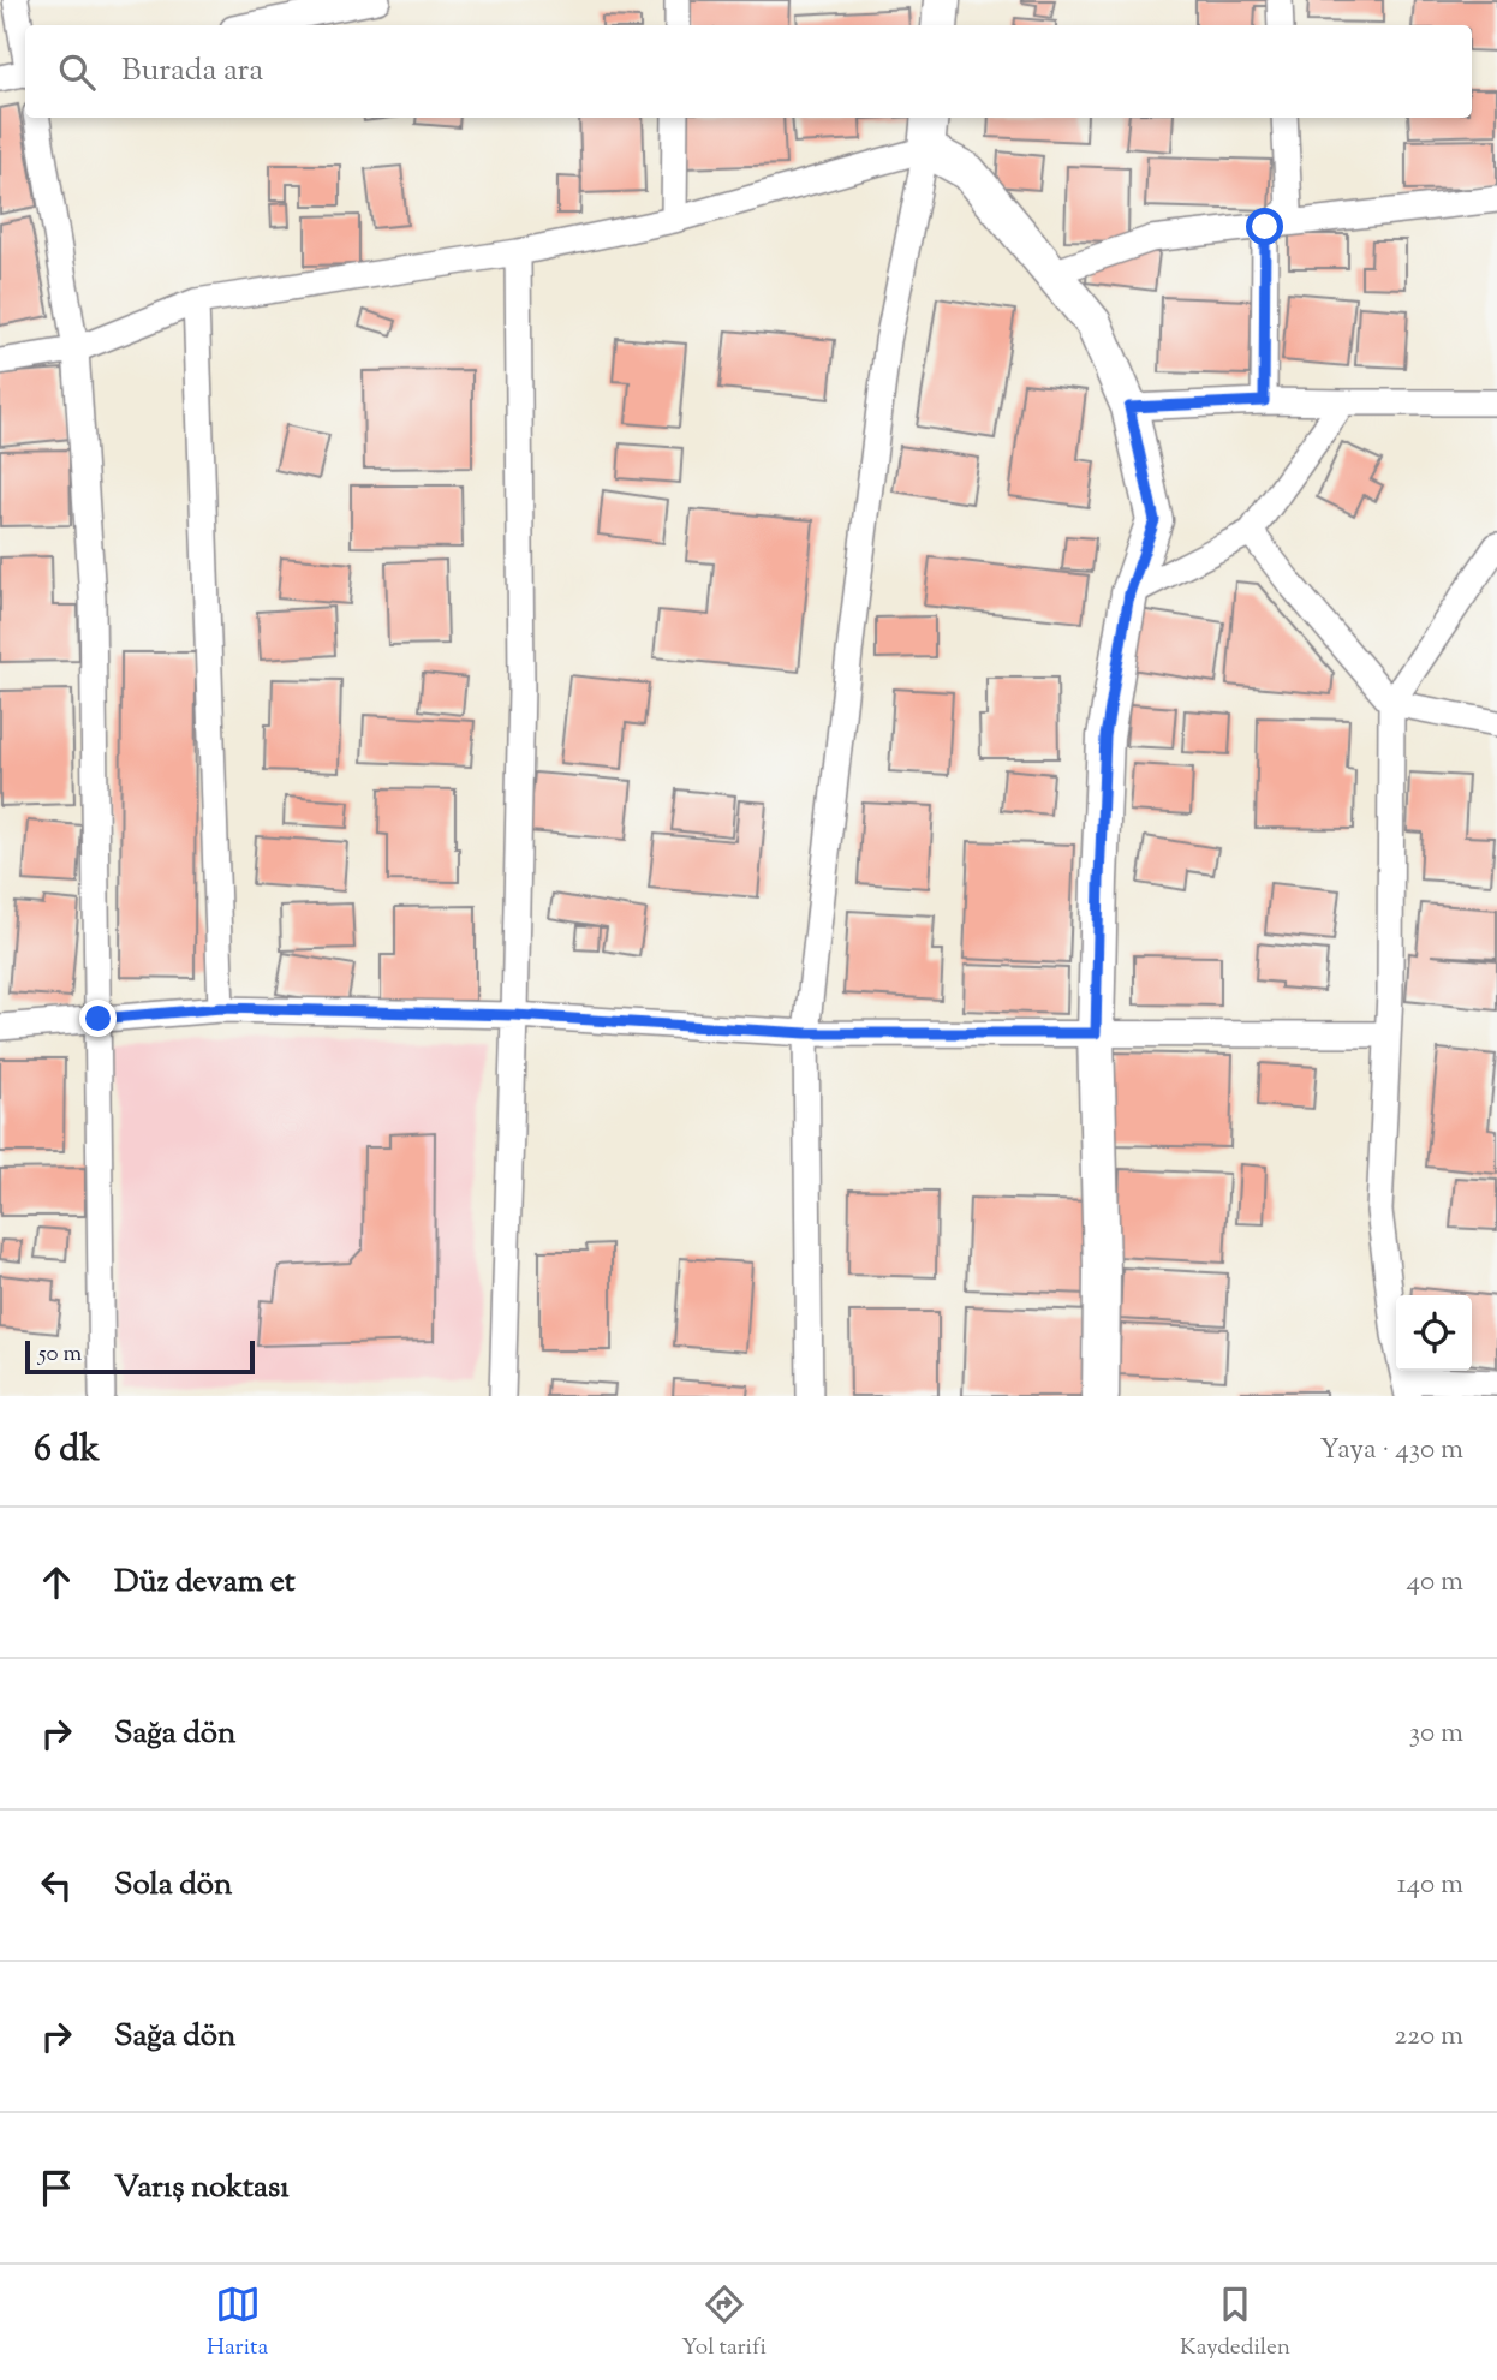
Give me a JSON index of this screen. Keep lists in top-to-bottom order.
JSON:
{
  "scale_bar": "50 m",
  "page": {
    "search": "Burada ara",
    "scale": "50 m",
    "heading": ["6 dk", "Yaya · 430 m"],
    "list": [
      ["Düz devam et", "40 m"],
      ["Sağa dön", "30 m"],
      ["Sola dön", "140 m"],
      ["Sağa dön", "220 m"],
      "Varış noktası"
    ],
    "nav": ["Harita", "Yol tarifi", "Kaydedilen"]
  }
}
